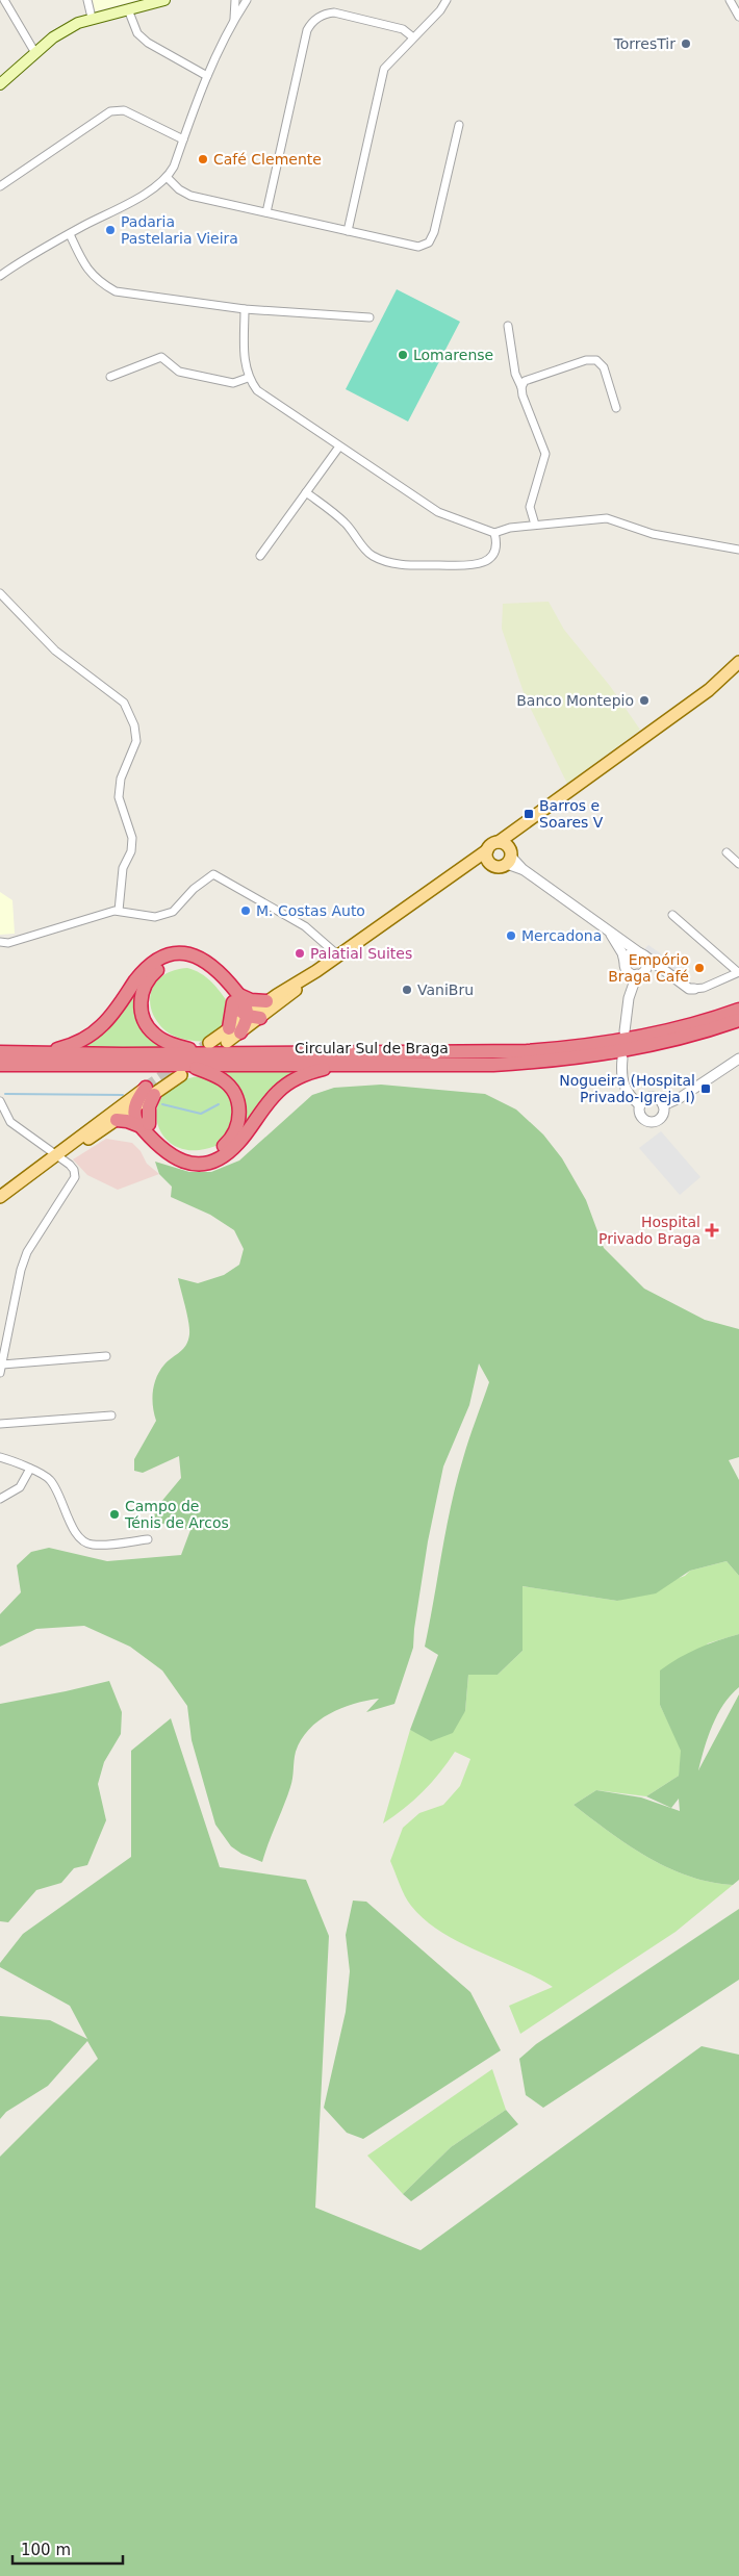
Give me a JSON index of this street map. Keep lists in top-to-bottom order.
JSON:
{
  "streets": {
    "highway": ["Circular Sul de Braga"]
  },
  "places": {
    "other": [
      "TorresTir",
      "Café Clemente",
      "Padaria Pastelaria Vieira",
      "Lomarense",
      "Banco Montepio",
      "M. Costas Auto",
      "Mercadona",
      "Palatial Suites",
      "Empório Braga Café",
      "VaniBru",
      "Campo de Ténis de Arcos"
    ],
    "transit": ["Barros e Soares V", "Nogueira (Hospital Privado-Igreja I)"],
    "health": ["Hospital Privado Braga"]
  },
  "scale_bar": "100 m"
}
